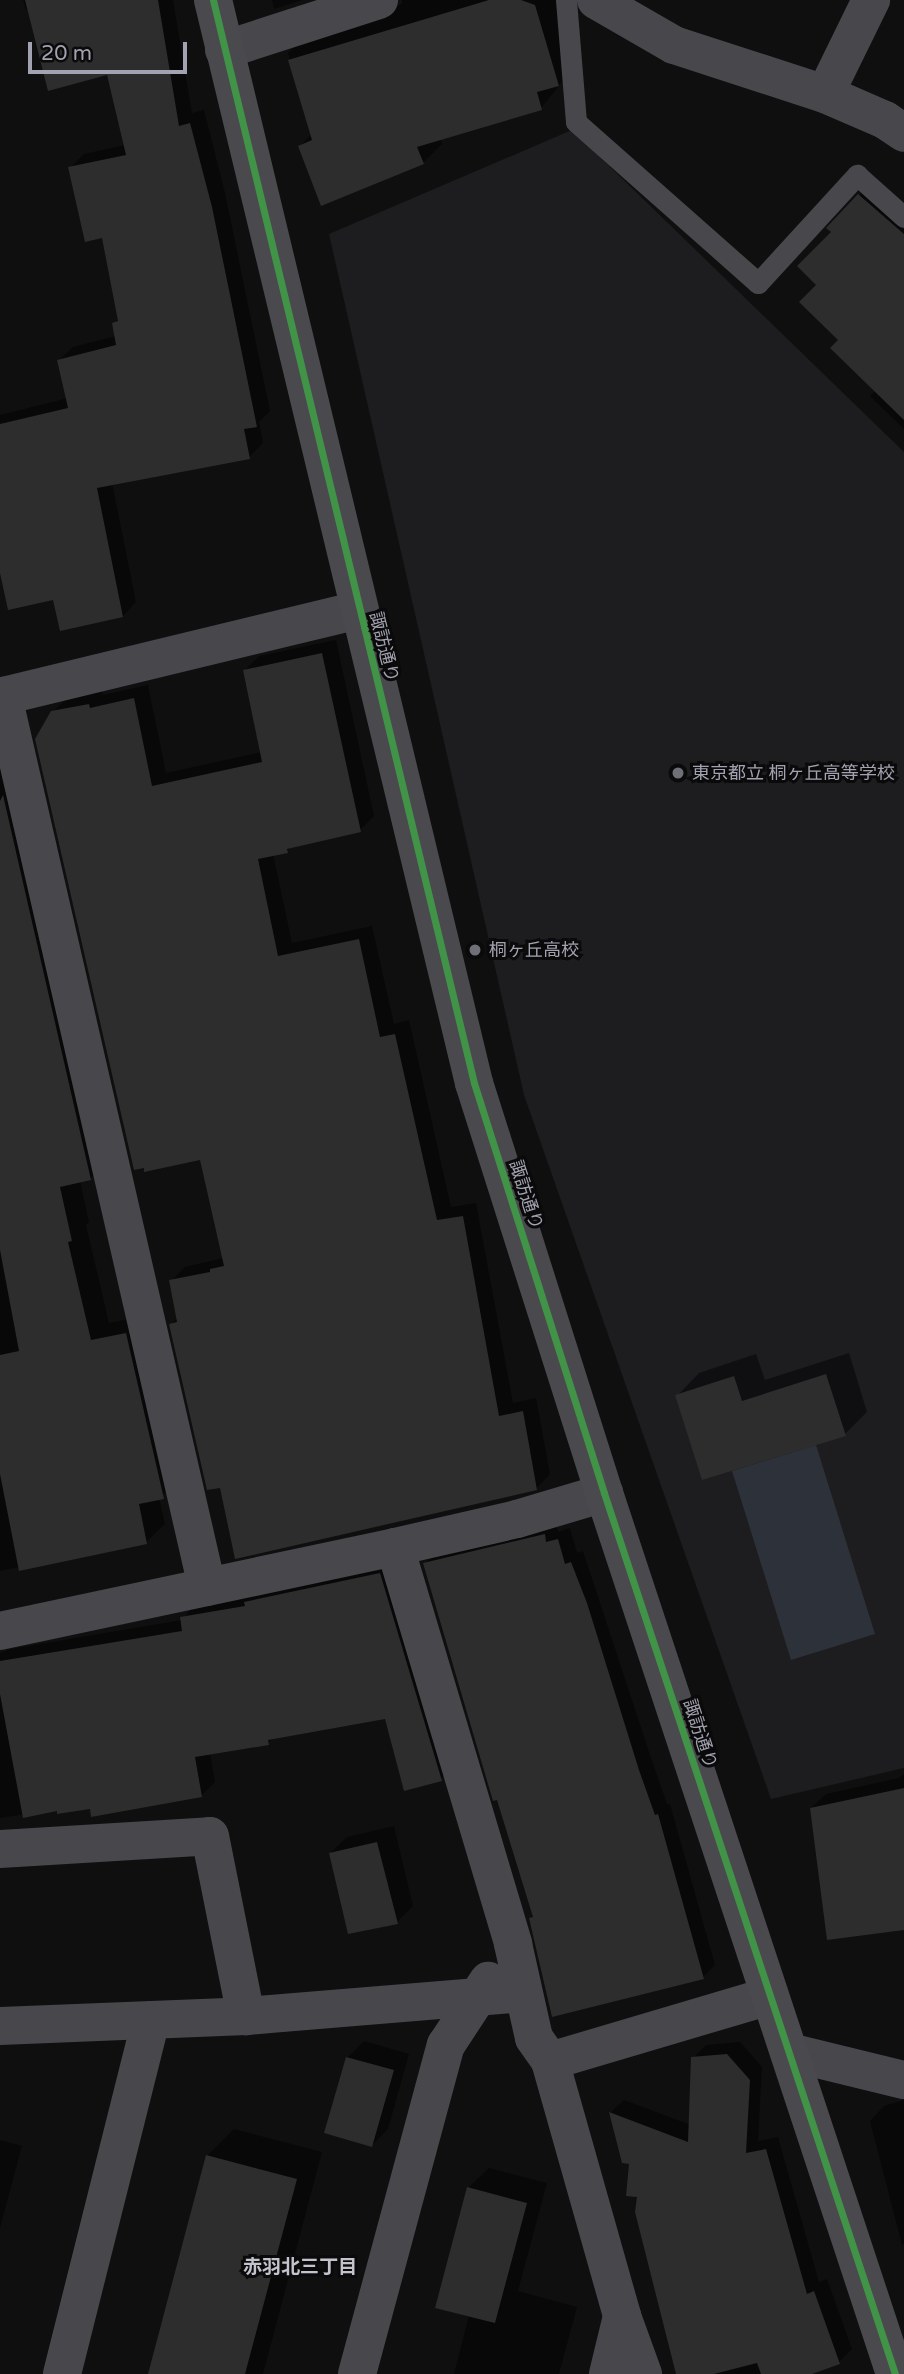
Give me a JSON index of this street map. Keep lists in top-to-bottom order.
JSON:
{
  "streets": {
    "street": ["諏訪通り"]
  },
  "districts": ["赤羽北三丁目"],
  "places": ["東京都立 桐ヶ丘高等学校", "桐ヶ丘高校"],
  "scale_bar": "20 m"
}
